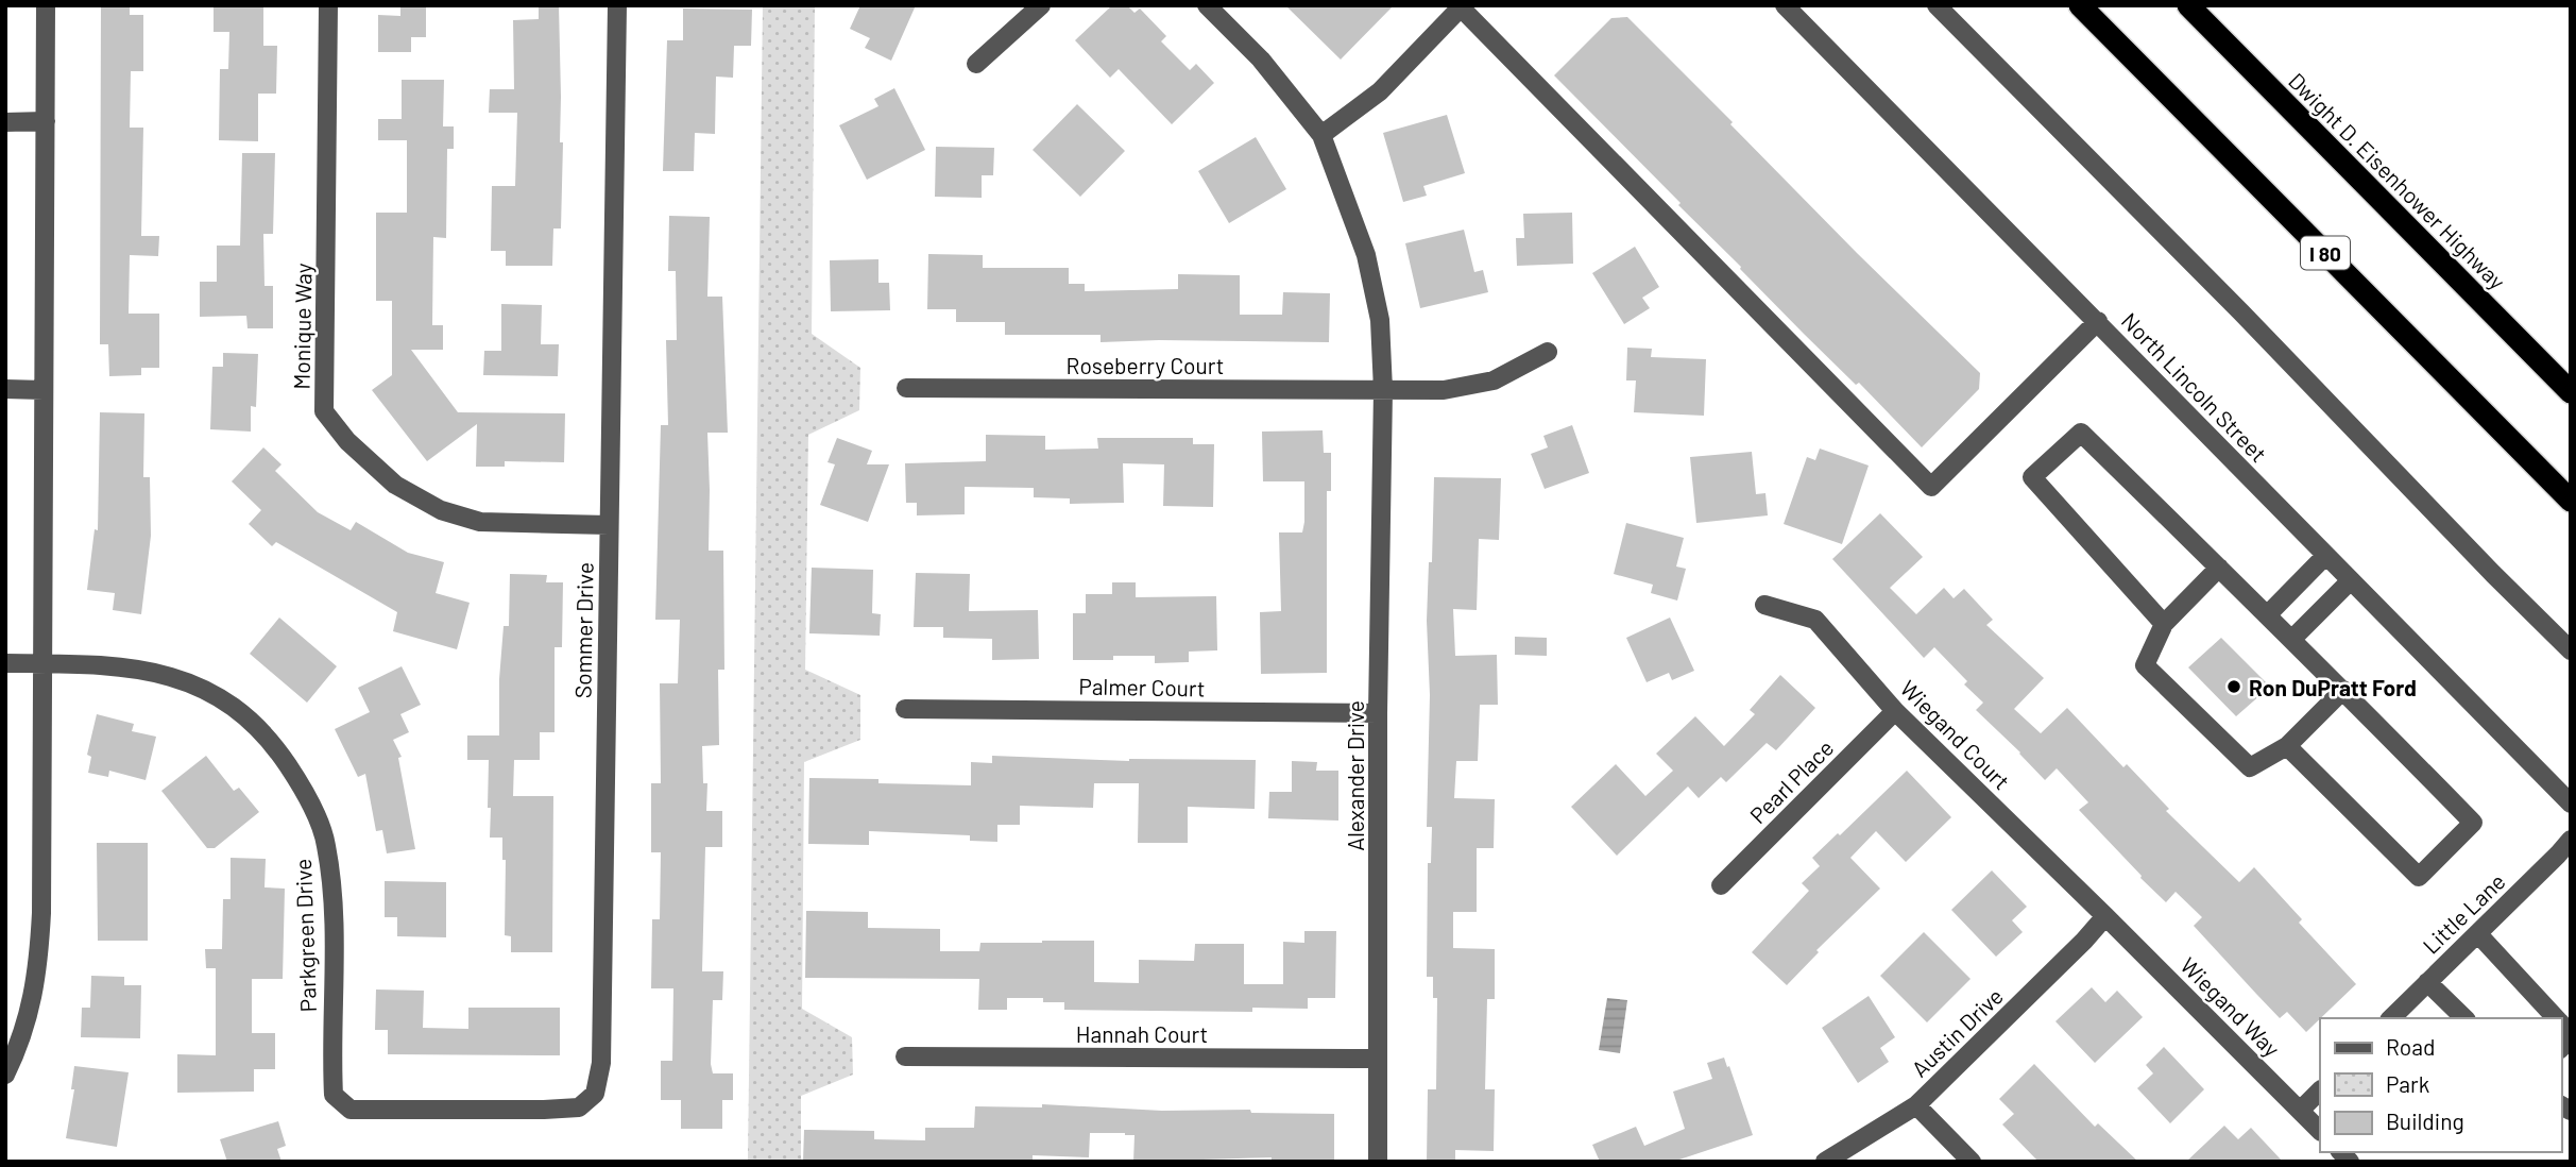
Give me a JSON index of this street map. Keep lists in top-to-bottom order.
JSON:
{
  "streets": {
    "highway": ["Dwight D. Eisenhower Highway", "I 80"],
    "street": [
      "Monique Way",
      "Roseberry Court",
      "North Lincoln Street",
      "Sommer Drive",
      "Palmer Court",
      "Wiegand Court",
      "Alexander Drive",
      "Pearl Place",
      "Little Lane",
      "Parkgreen Drive",
      "Wiegand Way",
      "Austin Drive",
      "Hannah Court"
    ]
  },
  "crossings": [
    ["Monique Way", "Sommer Drive"],
    ["Roseberry Court", "Alexander Drive"],
    ["Sommer Drive", "Parkgreen Drive"],
    ["Palmer Court", "Alexander Drive"],
    ["Wiegand Court", "Pearl Place"],
    ["Wiegand Court", "Wiegand Way"],
    ["Wiegand Court", "Austin Drive"],
    ["Alexander Drive", "Hannah Court"],
    ["Wiegand Way", "Austin Drive"]
  ],
  "places": ["Ron DuPratt Ford"],
  "legend": ["Road", "Park", "Building"]
}
